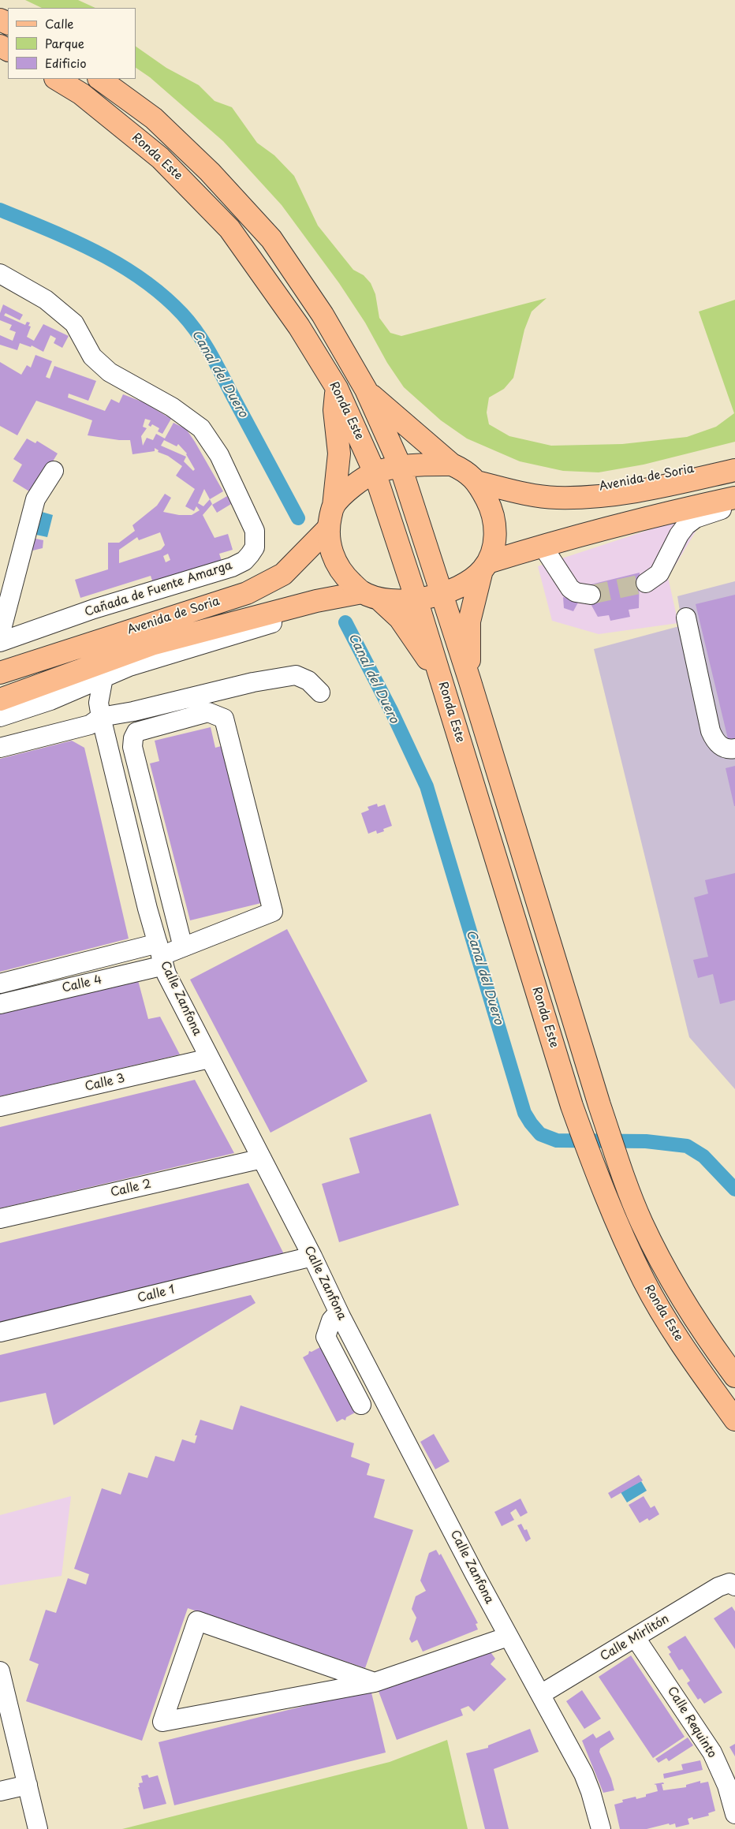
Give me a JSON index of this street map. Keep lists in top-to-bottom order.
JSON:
{
  "streets": {
    "main road": ["Ronda Este", "Avenida de Soria"],
    "street": [
      "Cañada de Fuente Amarga",
      "Calle 4",
      "Calle Zanfona",
      "Calle 3",
      "Calle 2",
      "Calle 1",
      "Calle Mirlitón",
      "Calle Requinto"
    ]
  },
  "crossings": [
    ["Ronda Este", "Avenida de Soria"],
    ["Avenida de Soria", "Calle Zanfona"],
    ["Calle 4", "Calle Zanfona"],
    ["Calle Zanfona", "Calle 3"],
    ["Calle Zanfona", "Calle 2"],
    ["Calle Zanfona", "Calle 1"],
    ["Calle Zanfona", "Calle Mirlitón"],
    ["Calle Mirlitón", "Calle Requinto"]
  ],
  "water": ["Canal del Duero"],
  "legend": ["Calle", "Parque", "Edificio"]
}
